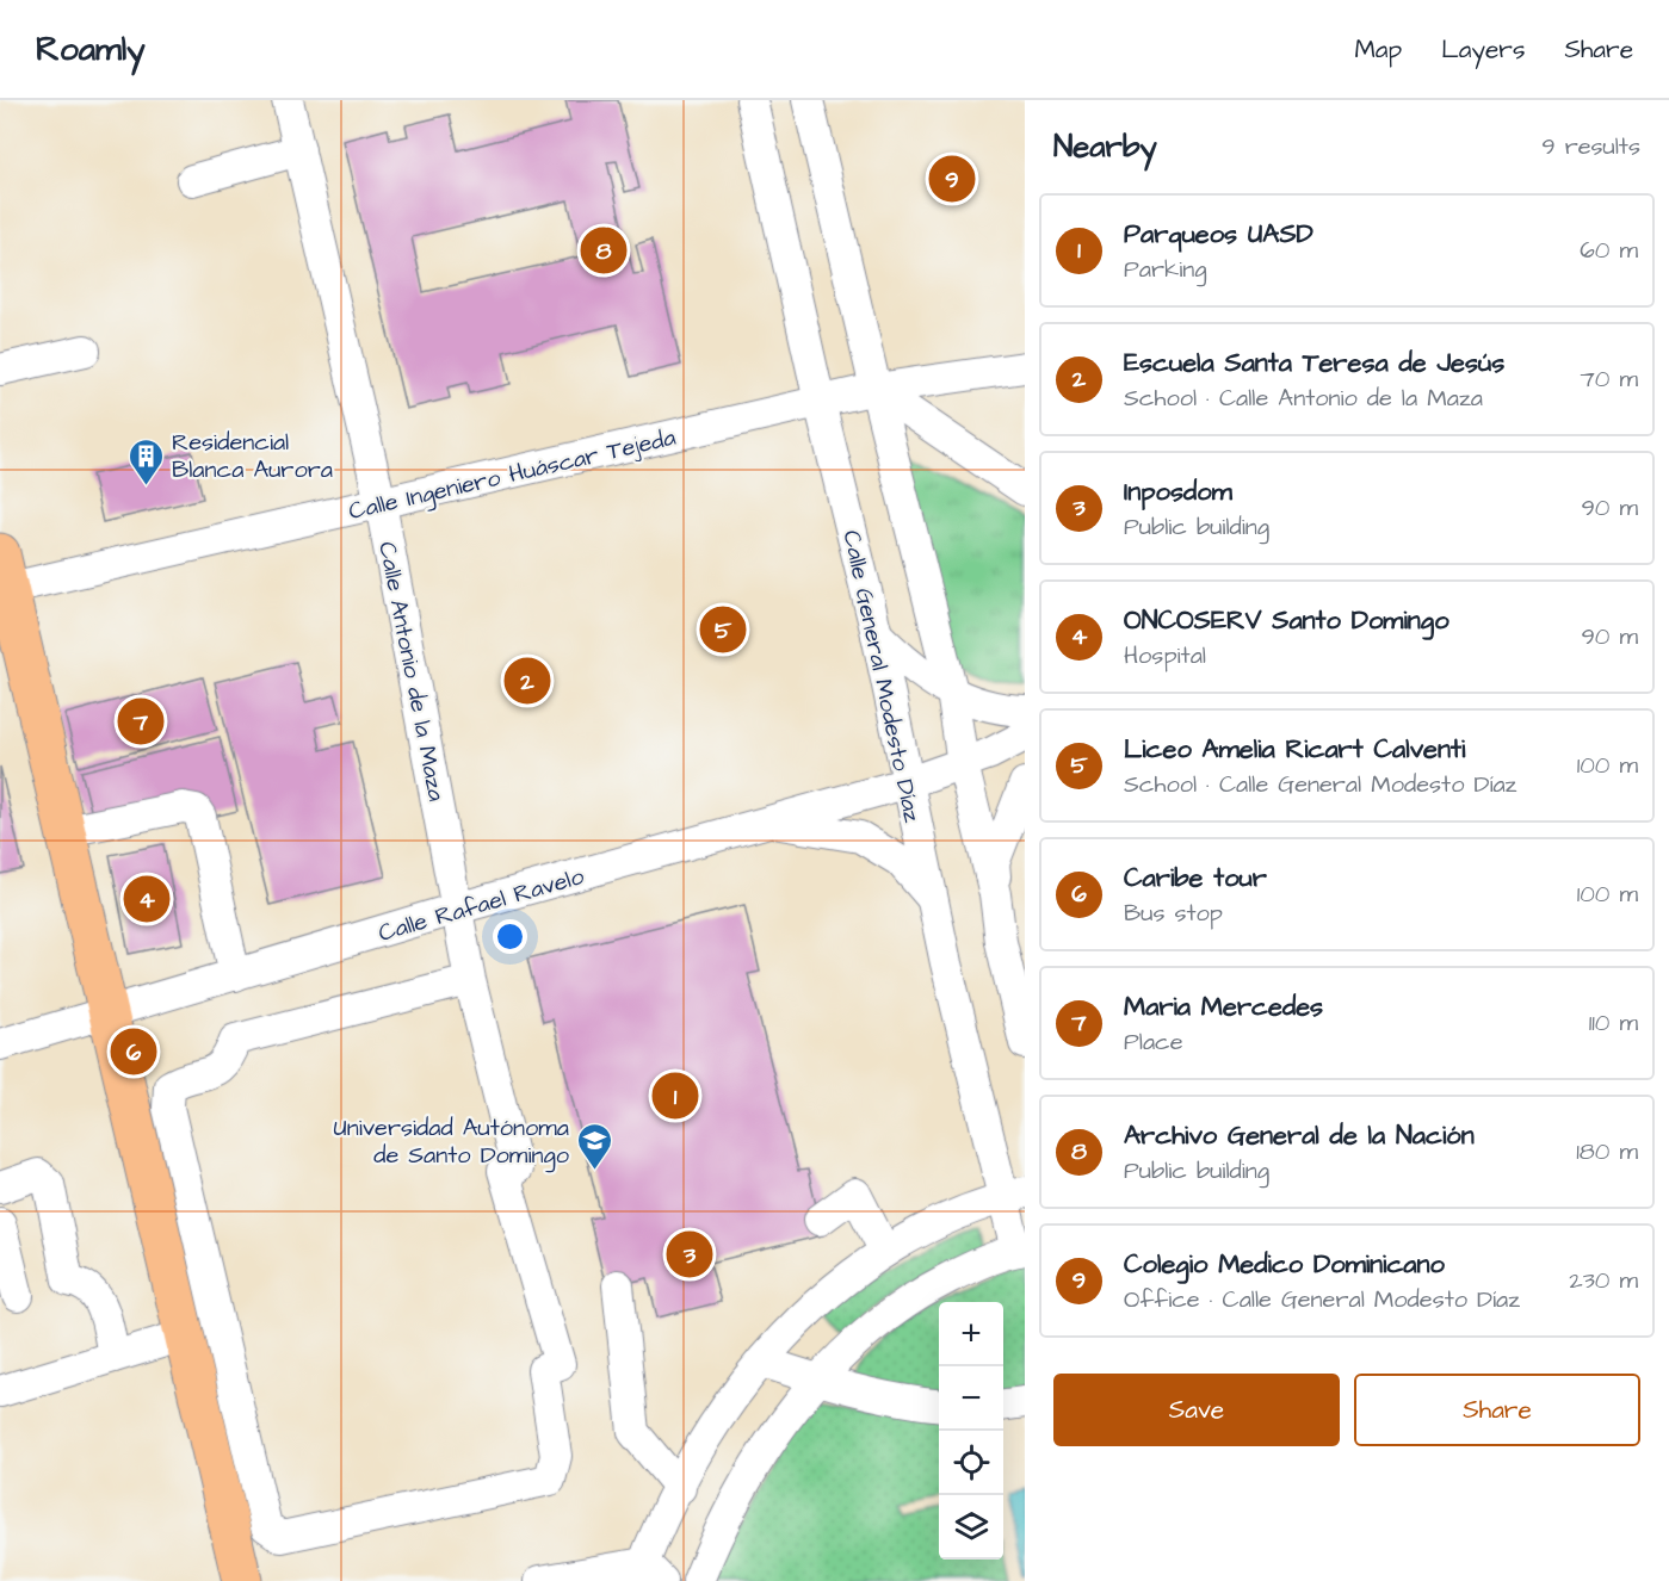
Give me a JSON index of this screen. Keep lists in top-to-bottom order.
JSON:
{
  "streets": {
    "street": [
      "Calle Ingeniero Huáscar Tejeda",
      "Calle Antonio de la Maza",
      "Calle General Modesto Díaz",
      "Calle Rafael Ravelo"
    ]
  },
  "crossings": [
    ["Calle Ingeniero Huáscar Tejeda", "Calle Antonio de la Maza"],
    ["Calle Ingeniero Huáscar Tejeda", "Calle General Modesto Díaz"],
    ["Calle Antonio de la Maza", "Calle Rafael Ravelo"],
    ["Calle General Modesto Díaz", "Calle Rafael Ravelo"]
  ],
  "places": {
    "building": ["Residencial Blanca Aurora"],
    "school or university": ["Universidad Autónoma de Santo Domingo"]
  },
  "page": {
    "header": "Roamly",
    "nav": ["Map", "Layers", "Share"],
    "heading": ["Nearby", "9 results"],
    "pins": [
      "9",
      "8",
      "5",
      "2",
      "7",
      "4",
      "6",
      "1",
      "3"
    ],
    "list": [
      {
        "mark": "1",
        "name": "Parqueos UASD",
        "note": "Parking",
        "value": "60 m"
      },
      {
        "mark": "2",
        "name": "Escuela Santa Teresa de Jesús",
        "note": "School · Calle Antonio de la Maza",
        "value": "70 m"
      },
      {
        "mark": "3",
        "name": "Inposdom",
        "note": "Public building",
        "value": "90 m"
      },
      {
        "mark": "4",
        "name": "ONCOSERV Santo Domingo",
        "note": "Hospital",
        "value": "90 m"
      },
      {
        "mark": "5",
        "name": "Liceo Amelia Ricart Calventi",
        "note": "School · Calle General Modesto Díaz",
        "value": "100 m"
      },
      {
        "mark": "6",
        "name": "Caribe tour",
        "note": "Bus stop",
        "value": "100 m"
      },
      {
        "mark": "7",
        "name": "Maria Mercedes",
        "note": "Place",
        "value": "110 m"
      },
      {
        "mark": "8",
        "name": "Archivo General de la Nación",
        "note": "Public building",
        "value": "180 m"
      },
      {
        "mark": "9",
        "name": "Colegio Medico Dominicano",
        "note": "Office · Calle General Modesto Díaz",
        "value": "230 m"
      }
    ],
    "map_buttons": ["+", "−"],
    "buttons": ["Save", "Share"]
  }
}
